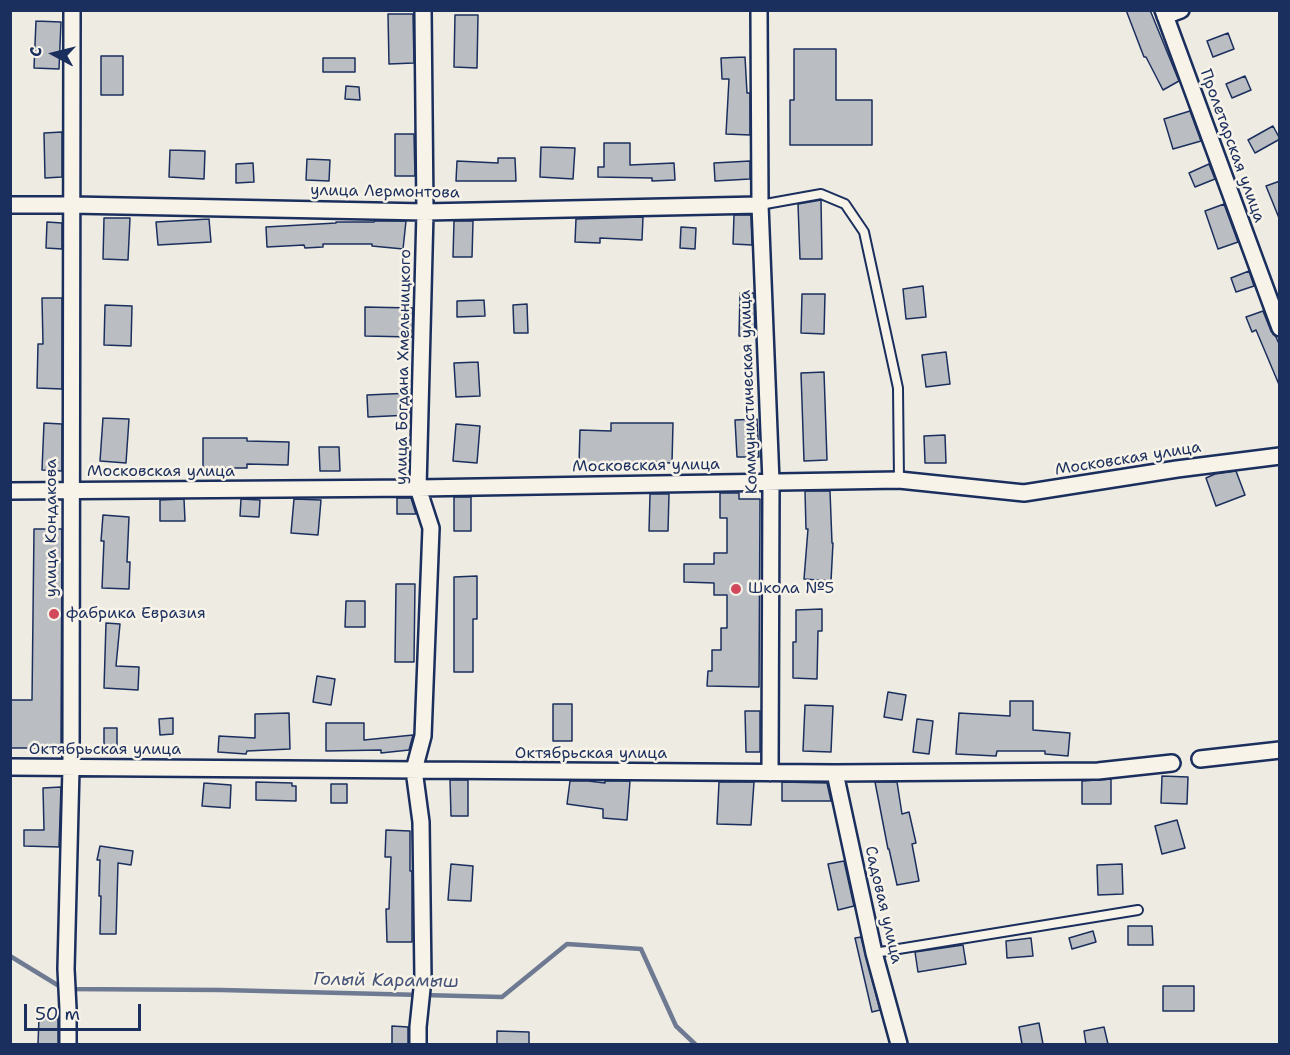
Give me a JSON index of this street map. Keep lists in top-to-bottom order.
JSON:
{
  "streets": {
    "street": [
      "Пролетарская улица",
      "улица Лермонтова",
      "улица Богдана Хмельницкого",
      "Коммунистическая улица",
      "Московская улица",
      "улица Кондакова",
      "Октябрьская улица",
      "Садовая улица"
    ]
  },
  "crossings": [
    ["улица Лермонтова", "улица Богдана Хмельницкого"],
    ["улица Лермонтова", "Коммунистическая улица"],
    ["улица Лермонтова", "улица Кондакова"],
    ["улица Богдана Хмельницкого", "Московская улица"],
    ["улица Богдана Хмельницкого", "Октябрьская улица"],
    ["Коммунистическая улица", "Московская улица"],
    ["Коммунистическая улица", "Октябрьская улица"],
    ["Московская улица", "улица Кондакова"],
    ["улица Кондакова", "Октябрьская улица"],
    ["Октябрьская улица", "Садовая улица"]
  ],
  "water": ["Голый Карамыш"],
  "places": ["Школа №5", "фабрика Евразия"],
  "scale_bar": "50 m",
  "north": "left"
}
